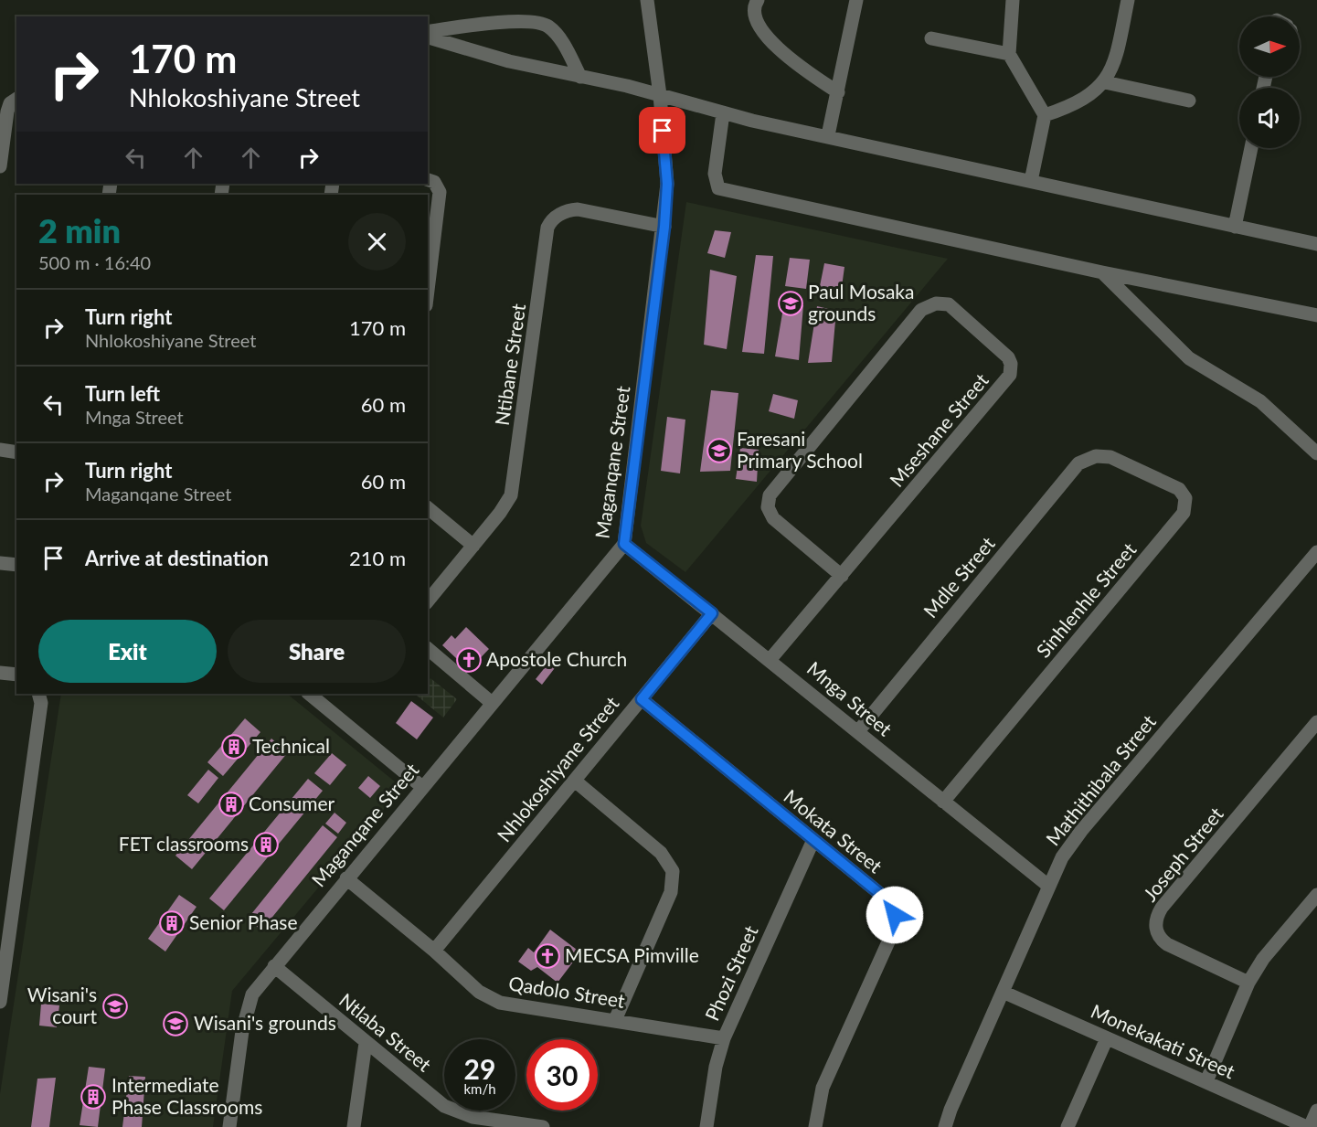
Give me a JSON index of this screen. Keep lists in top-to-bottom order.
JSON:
{
  "streets": {
    "street": [
      "Ntibane Street",
      "Mseshane Street",
      "Maganqane Street",
      "Mdle Street",
      "Sinhlenhle Street",
      "Mnga Street",
      "Nhlokoshiyane Street",
      "Mathithibala Street",
      "Mokata Street",
      "Joseph Street",
      "Phozi Street",
      "Qadolo Street",
      "Ntlaba Street",
      "Monekakati Street"
    ]
  },
  "crossings": [
    ["Ntibane Street", "Maganqane Street"],
    ["Mseshane Street", "Mnga Street"],
    ["Maganqane Street", "Mnga Street"],
    ["Maganqane Street", "Qadolo Street"],
    ["Maganqane Street", "Ntlaba Street"],
    ["Mdle Street", "Sinhlenhle Street"],
    ["Mdle Street", "Mnga Street"],
    ["Sinhlenhle Street", "Mnga Street"],
    ["Mnga Street", "Nhlokoshiyane Street"],
    ["Mnga Street", "Mathithibala Street"],
    ["Nhlokoshiyane Street", "Mokata Street"],
    ["Nhlokoshiyane Street", "Qadolo Street"],
    ["Mathithibala Street", "Monekakati Street"],
    ["Mokata Street", "Phozi Street"],
    ["Phozi Street", "Qadolo Street"]
  ],
  "places": {
    "school or university": [
      "Paul Mosaka grounds",
      "Faresani Primary School",
      "Wisani's court",
      "Wisani's grounds"
    ],
    "church": ["Apostole Church", "MECSA Pimville"],
    "building": [
      "Technical",
      "Consumer",
      "FET classrooms",
      "Senior Phase",
      "Intermediate Phase Classrooms"
    ]
  },
  "north": "right",
  "page": {
    "turn": ["170 m", "Nhlokoshiyane Street"],
    "heading": ["2 min", "500 m · 16:40"],
    "list": [
      {
        "name": "Turn right",
        "note": "Nhlokoshiyane Street",
        "value": "170 m"
      },
      {
        "name": "Turn left",
        "note": "Mnga Street",
        "value": "60 m"
      },
      {
        "name": "Turn right",
        "note": "Maganqane Street",
        "value": "60 m"
      },
      {
        "name": "Arrive at destination",
        "value": "210 m"
      }
    ],
    "buttons": ["Exit", "Share"],
    "speed": "29 km/h",
    "limit": "30"
  }
}
